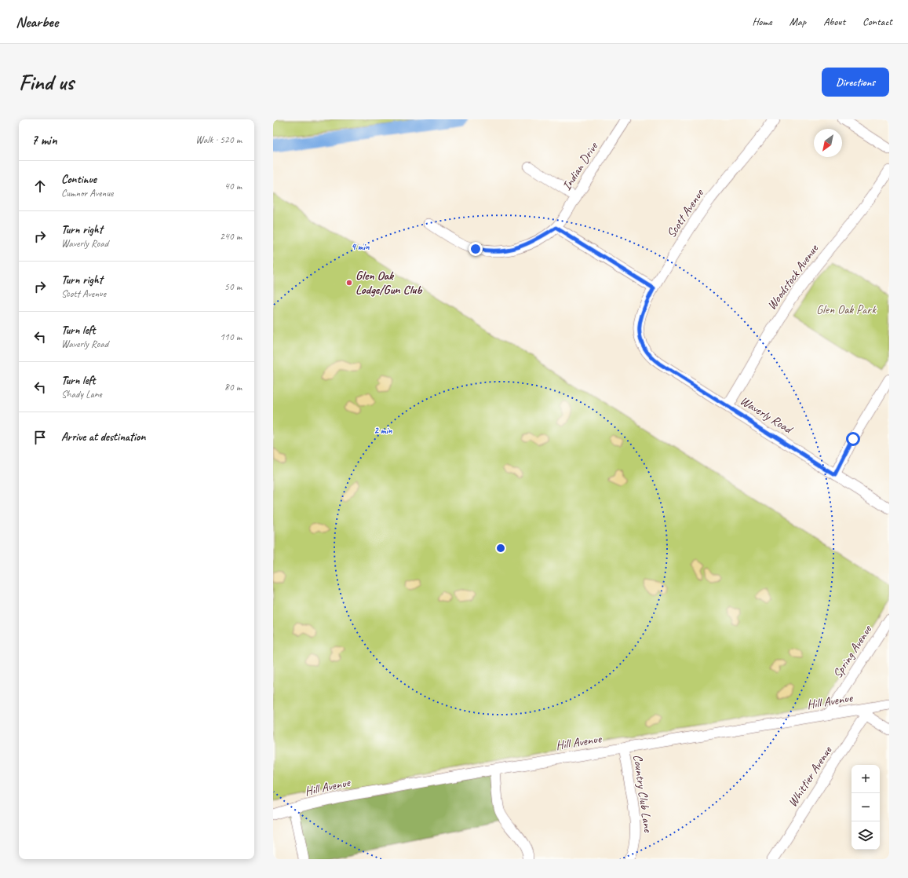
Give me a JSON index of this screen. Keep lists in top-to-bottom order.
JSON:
{
  "streets": {
    "street": [
      "Indian Drive",
      "Scott Avenue",
      "Woodstock Avenue",
      "Waverly Road",
      "Spring Avenue",
      "Hill Avenue",
      "Whittier Avenue",
      "Country Club Lane"
    ]
  },
  "crossings": [
    ["Scott Avenue", "Waverly Road"],
    ["Woodstock Avenue", "Waverly Road"],
    ["Spring Avenue", "Hill Avenue"],
    ["Hill Avenue", "Whittier Avenue"],
    ["Hill Avenue", "Country Club Lane"]
  ],
  "parks": ["Glen Oak Park"],
  "places": ["Glen Oak Lodge/Gun Club"],
  "north": "bottom left",
  "page": {
    "header": "Nearbee",
    "nav": [
      "Home",
      "Map",
      "About",
      "Contact"
    ],
    "buttons": "Directions",
    "title": "Find us",
    "heading": ["7 min", "Walk · 520 m"],
    "list": [
      ["Continue", "Cumnor Avenue", "40 m"],
      ["Turn right", "Waverly Road", "240 m"],
      ["Turn right", "Scott Avenue", "50 m"],
      ["Turn left", "Waverly Road", "110 m"],
      ["Turn left", "Shady Lane", "80 m"],
      "Arrive at destination"
    ],
    "map_buttons": ["+", "−"]
  },
  "rings": ["4 min", "2 min"]
}
